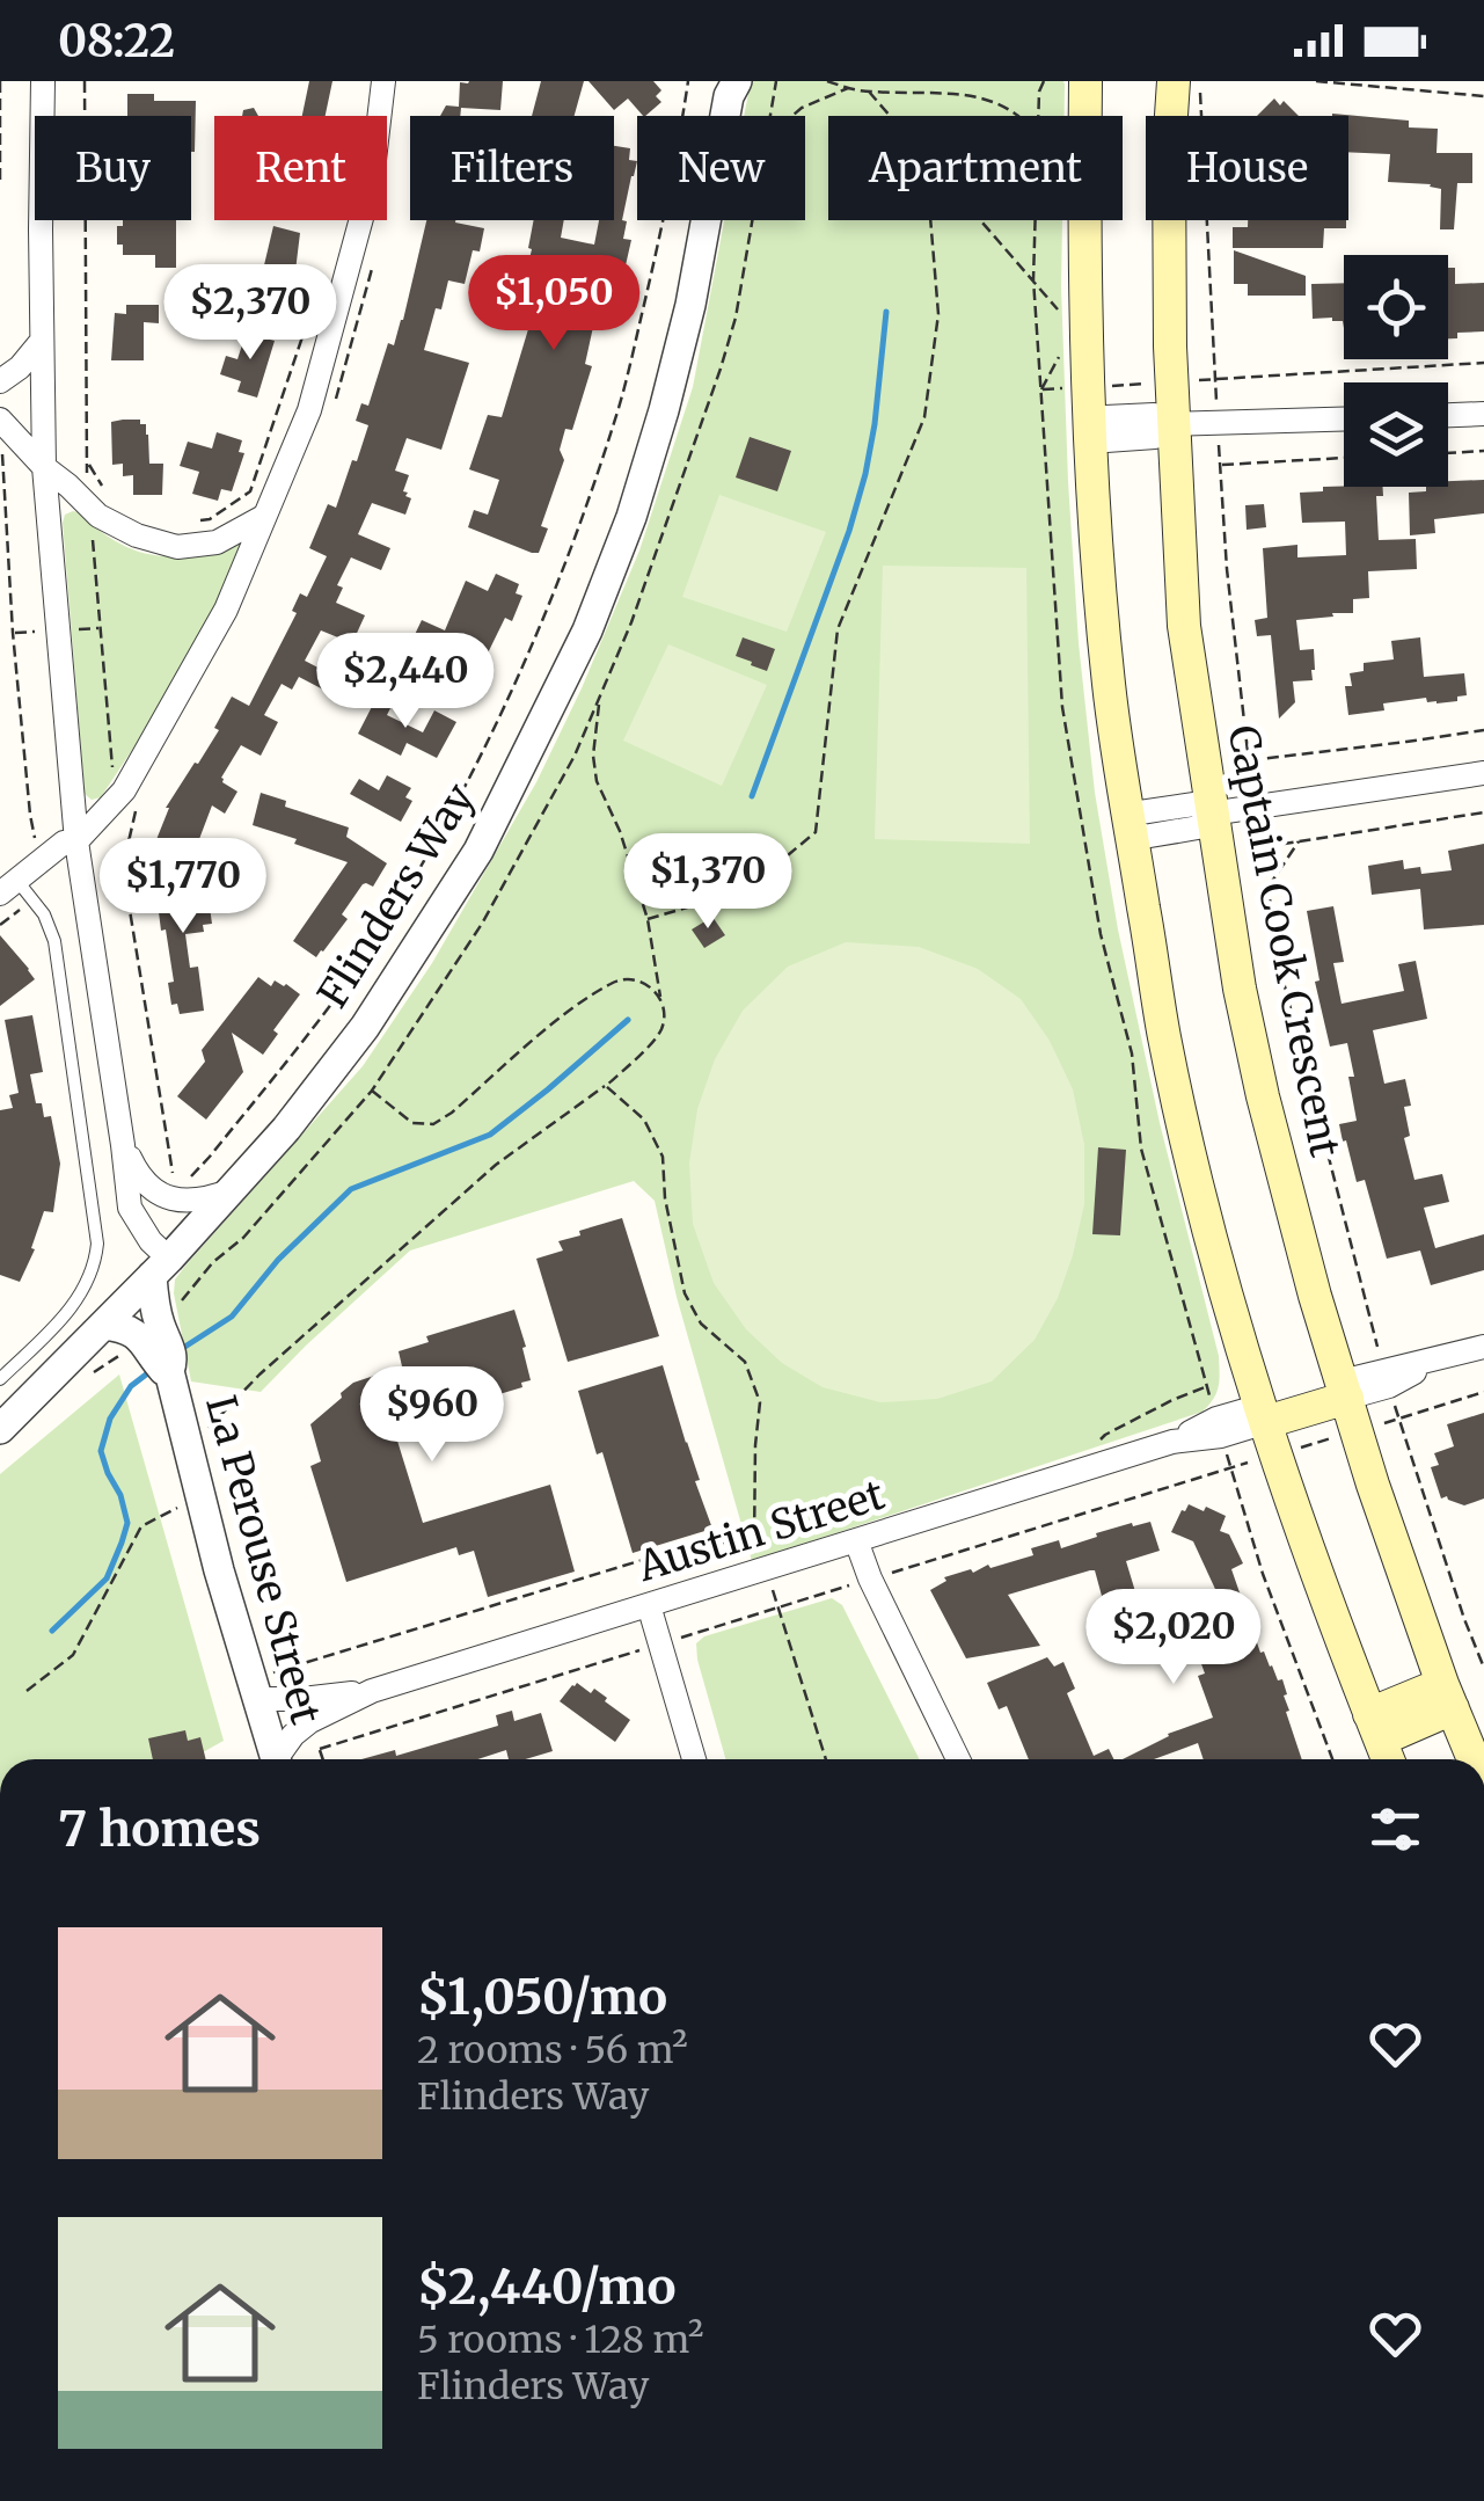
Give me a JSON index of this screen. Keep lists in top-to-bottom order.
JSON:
{
  "streets": {
    "main road": ["Captain Cook Crescent"],
    "street": ["Flinders Way", "Austin Street", "La Perouse Street"]
  },
  "crossings": [
    ["Flinders Way", "La Perouse Street"],
    ["Austin Street", "La Perouse Street"]
  ],
  "page": {
    "status": "08:22",
    "chip": [
      "Buy",
      "Rent",
      "Filters",
      "New",
      "Apartment",
      "House"
    ],
    "price": [
      "$1,050",
      "$2,370",
      "$2,440",
      "$1,370",
      "$1,770",
      "$960",
      "$2,020"
    ],
    "heading": "7 homes",
    "list": [
      {
        "name": "$1,050/mo",
        "note": "2 rooms · 56 m² · Flinders Way"
      },
      {
        "name": "$2,440/mo",
        "note": "5 rooms · 128 m² · Flinders Way"
      }
    ]
  }
}
